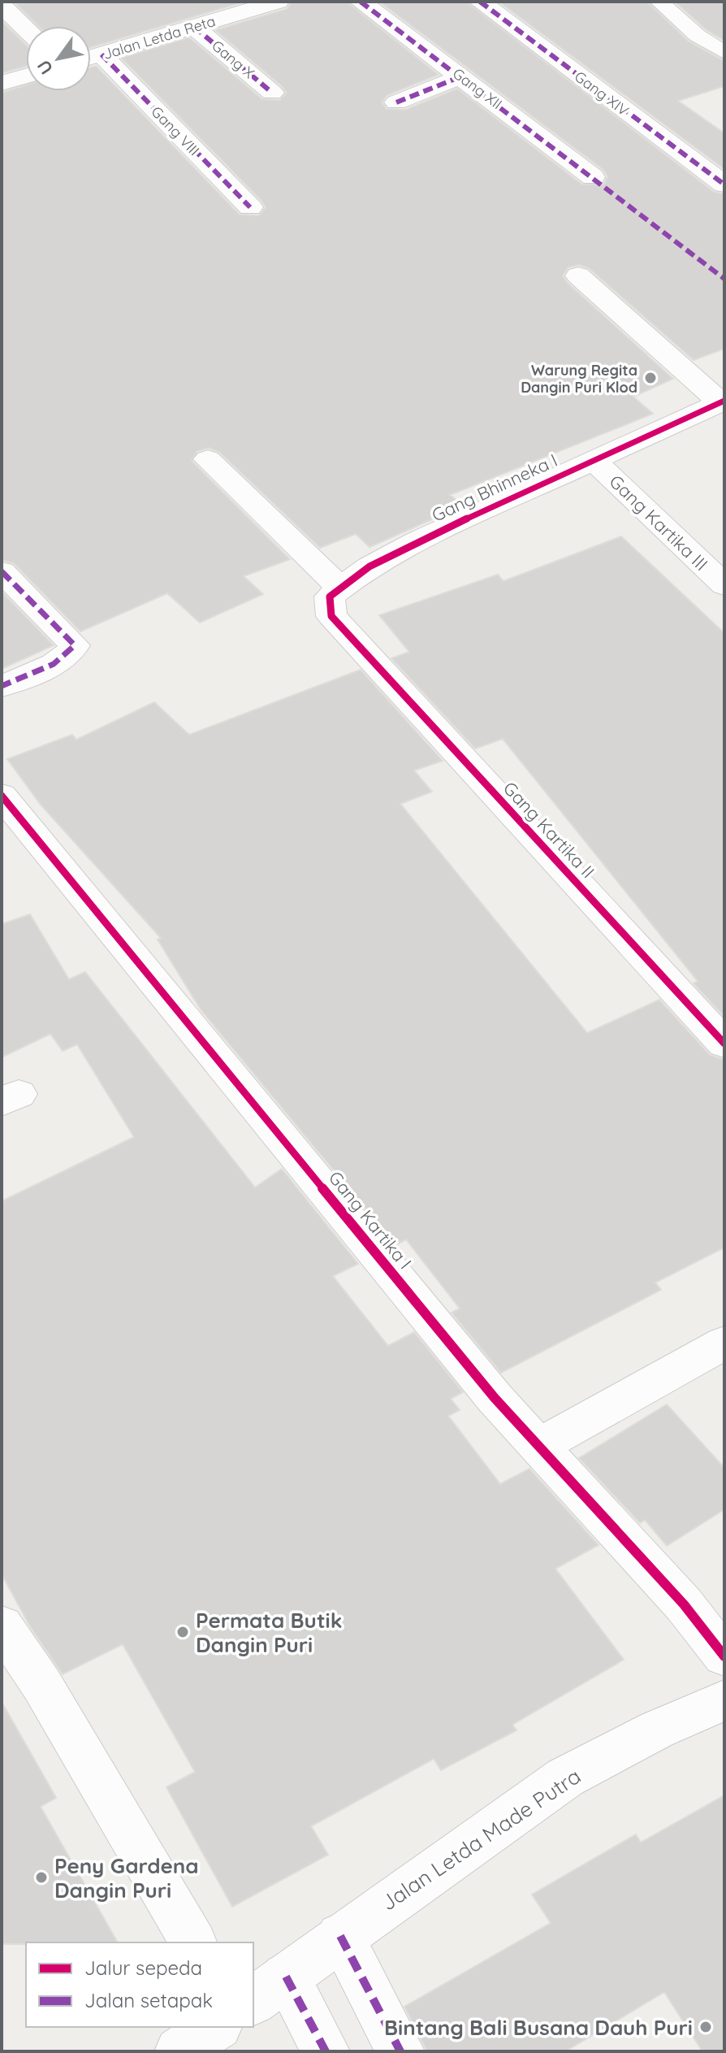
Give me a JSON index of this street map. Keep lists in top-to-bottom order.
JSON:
{
  "streets": {
    "street": [
      "Jalan Letda Reta",
      "Gang X",
      "Gang XII",
      "Gang XIV",
      "Gang VIII",
      "Gang Bhinneka I",
      "Gang Kartika III",
      "Gang Kartika II",
      "Gang Kartika I",
      "Jalan Letda Made Putra"
    ]
  },
  "crossings": [
    ["Jalan Letda Reta", "Gang X"],
    ["Gang Bhinneka I", "Gang Kartika III"],
    ["Gang Bhinneka I", "Gang Kartika II"]
  ],
  "places": [
    "Warung Regita Dangin Puri Klod",
    "Permata Butik Dangin Puri",
    "Peny Gardena Dangin Puri",
    "Bintang Bali Busana Dauh Puri"
  ],
  "legend": ["Jalur sepeda", "Jalan setapak"],
  "north": "bottom left"
}
